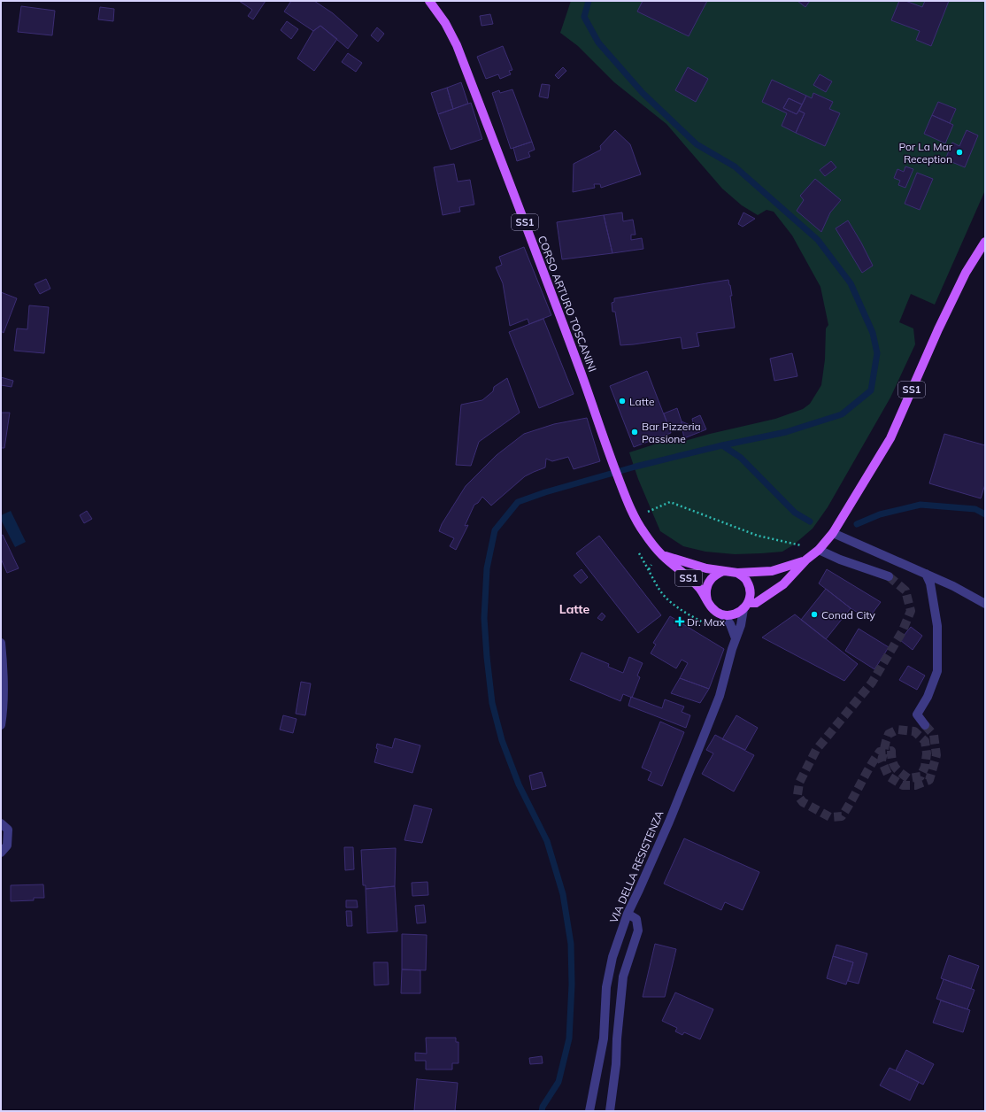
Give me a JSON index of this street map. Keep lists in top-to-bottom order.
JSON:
{
  "streets": {
    "main road": ["SS1", "CORSO ARTURO TOSCANINI"],
    "street": ["VIA DELLA RESISTENZA"]
  },
  "crossings": [
    ["SS1", "CORSO ARTURO TOSCANINI"],
    ["SS1", "VIA DELLA RESISTENZA"],
    ["CORSO ARTURO TOSCANINI", "VIA DELLA RESISTENZA"]
  ],
  "districts": ["Latte"],
  "places": {
    "other": [
      "Por La Mar Reception",
      "Latte",
      "Bar Pizzeria Passione",
      "Conad City"
    ],
    "health": ["Dr. Max"]
  }
}
